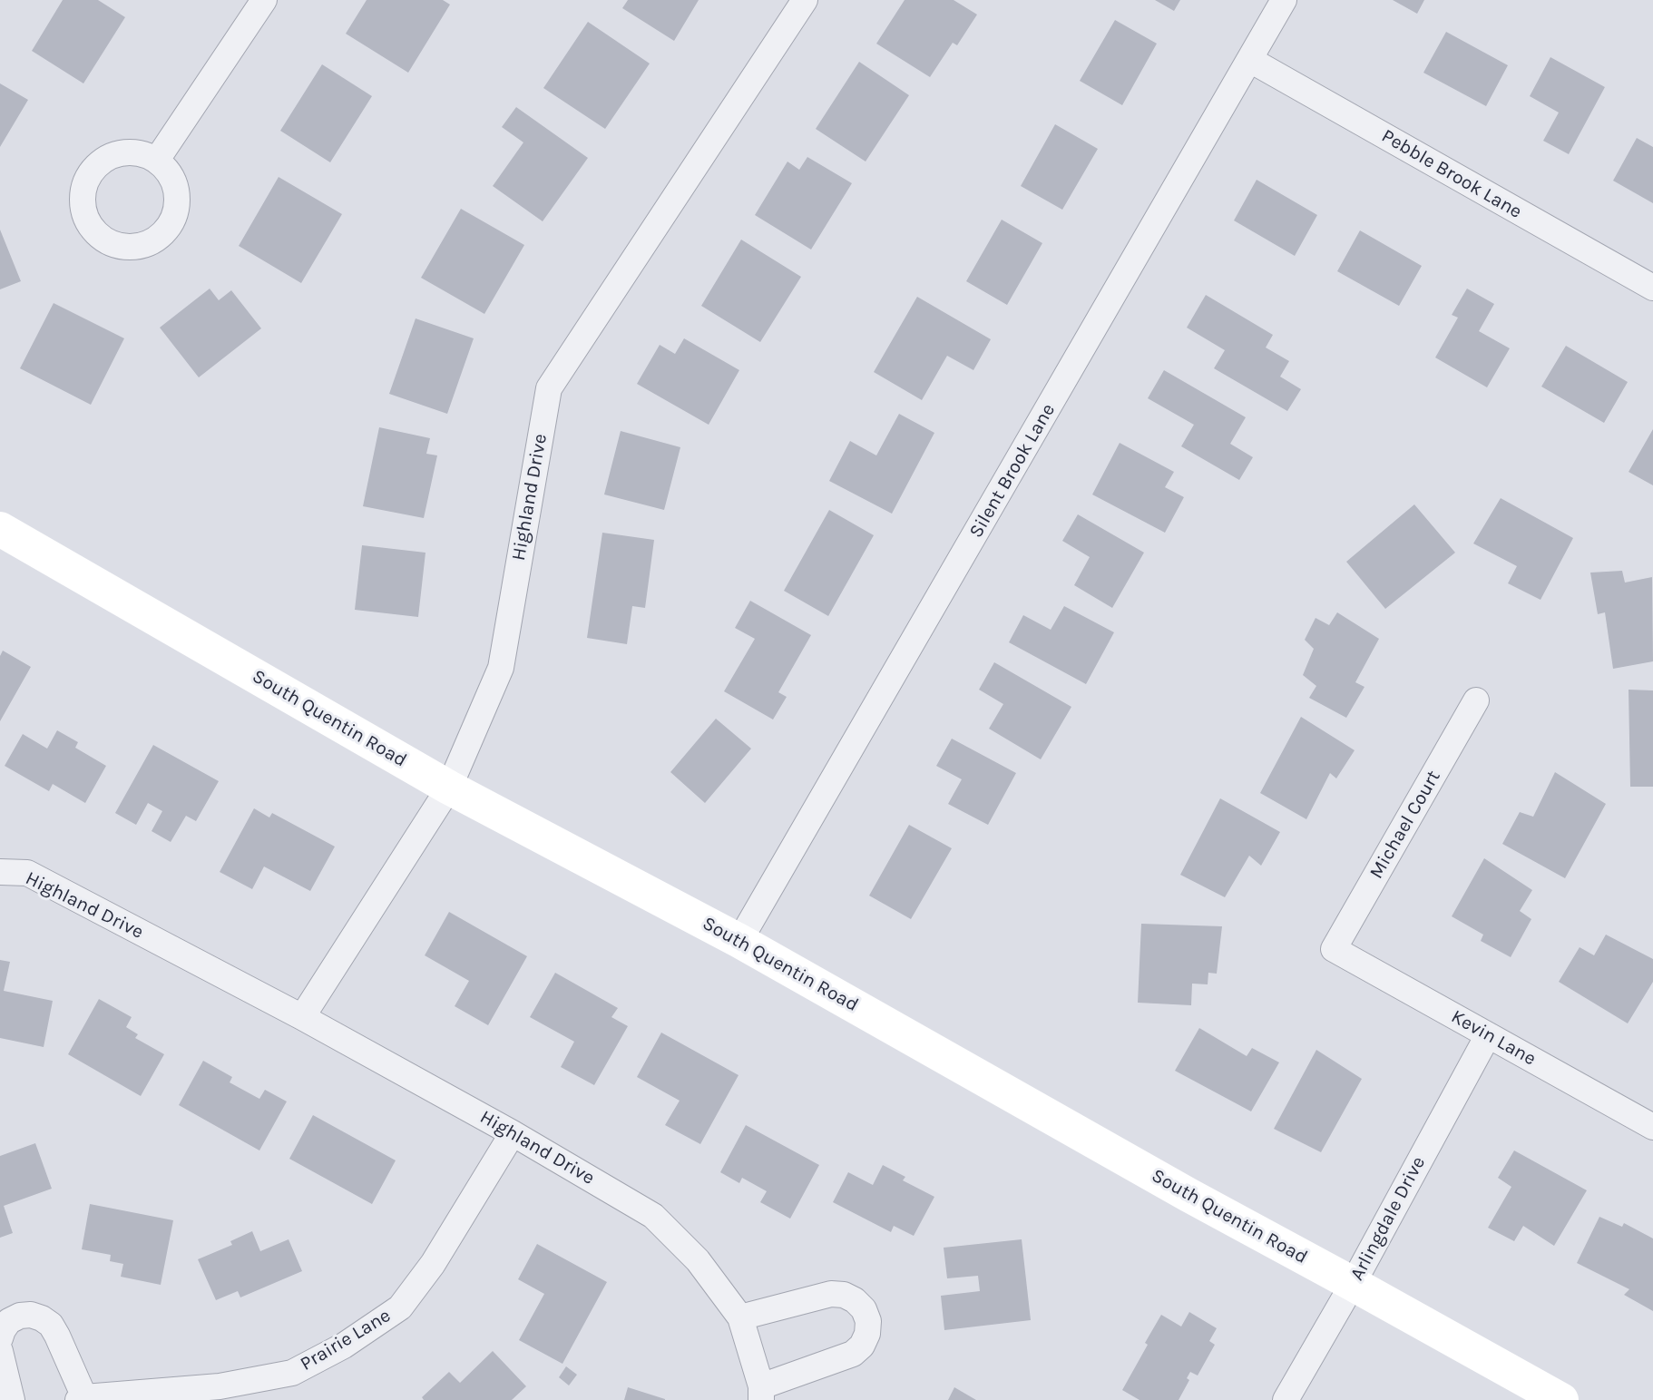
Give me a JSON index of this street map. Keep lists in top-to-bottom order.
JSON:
{
  "streets": {
    "main road": ["South Quentin Road"],
    "street": [
      "Pebble Brook Lane",
      "Silent Brook Lane",
      "Highland Drive",
      "Michael Court",
      "Kevin Lane",
      "Arlingdale Drive",
      "Prairie Lane"
    ]
  },
  "crossings": [
    ["Pebble Brook Lane", "Silent Brook Lane"],
    ["Silent Brook Lane", "South Quentin Road"],
    ["Highland Drive", "South Quentin Road"],
    ["Highland Drive", "Prairie Lane"],
    ["South Quentin Road", "Arlingdale Drive"],
    ["Michael Court", "Kevin Lane"],
    ["Kevin Lane", "Arlingdale Drive"]
  ]
}
